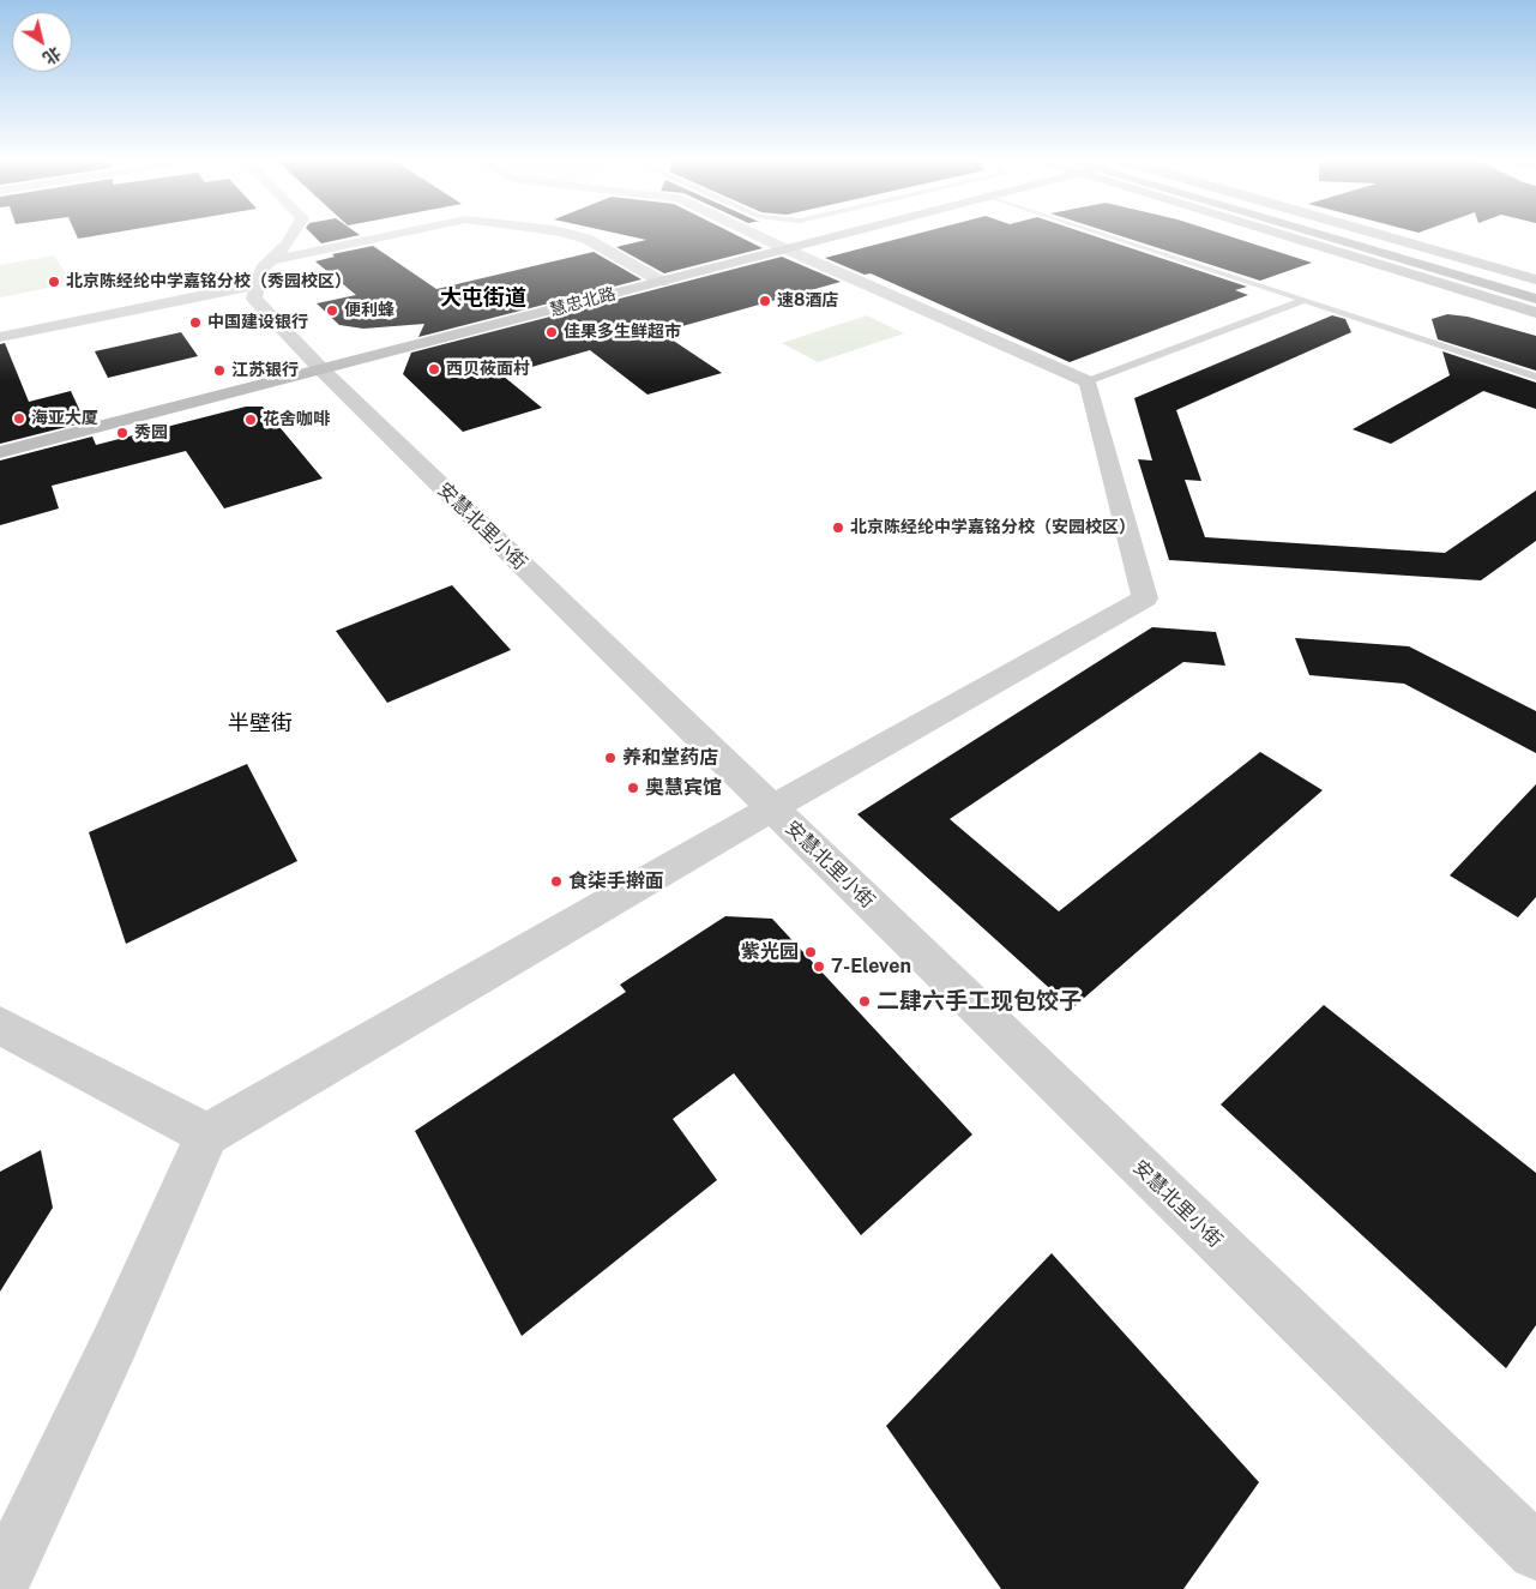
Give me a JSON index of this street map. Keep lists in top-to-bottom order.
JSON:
{
  "streets": {
    "street": ["慧忠北路", "安慧北里小街"]
  },
  "crossings": [
    ["慧忠北路", "安慧北里小街"]
  ],
  "districts": ["大屯街道", "半壁街"],
  "places": [
    "北京陈经纶中学嘉铭分校（秀园校区）",
    "速8酒店",
    "便利蜂",
    "中国建设银行",
    "佳果多生鲜超市",
    "西贝莜面村",
    "江苏银行",
    "海亚大厦",
    "花舍咖啡",
    "秀园",
    "北京陈经纶中学嘉铭分校（安园校区）",
    "养和堂药店",
    "奥慧宾馆",
    "食柒手擀面",
    "紫光园",
    "7-Eleven",
    "二肆六手工现包饺子"
  ],
  "north": "bottom right"
}
